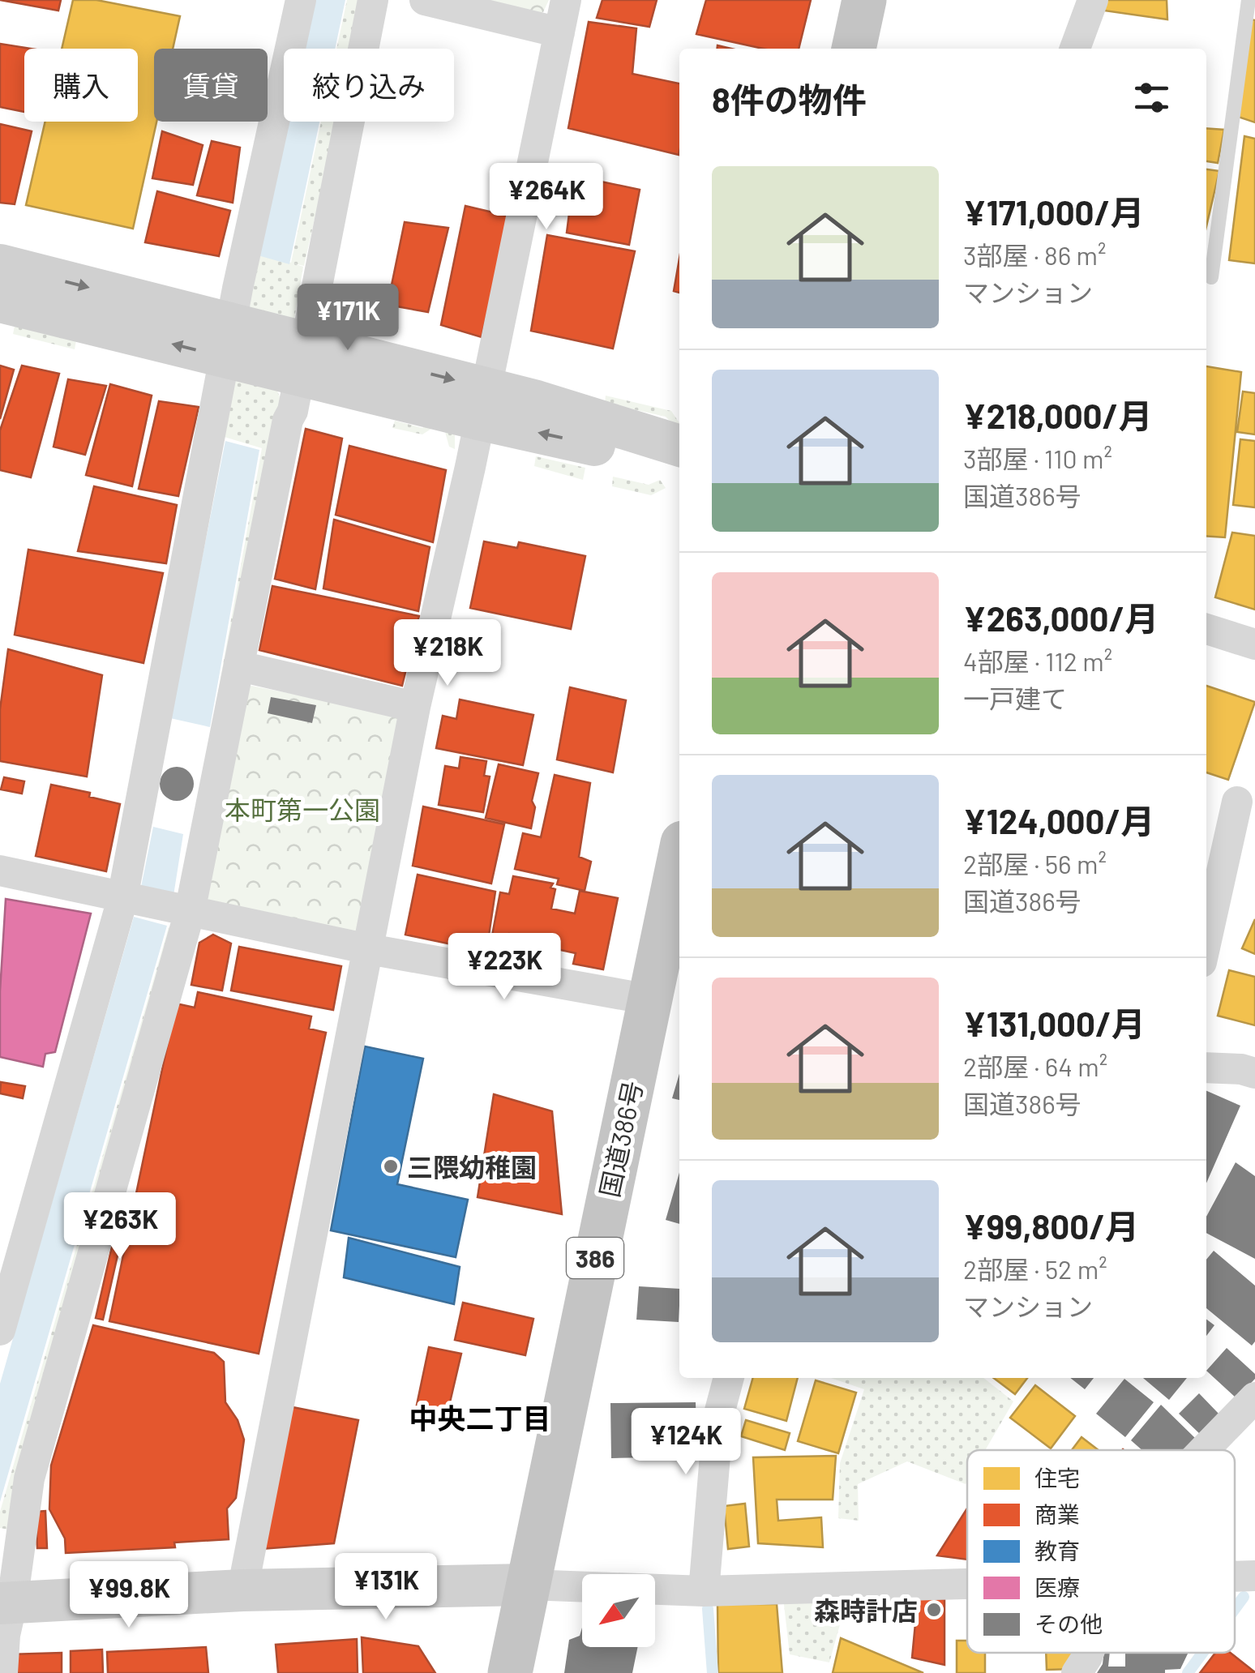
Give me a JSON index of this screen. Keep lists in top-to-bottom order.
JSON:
{
  "streets": {
    "highway": ["国道386号", "386"]
  },
  "districts": ["中央二丁目"],
  "parks": ["本町第一公園"],
  "places": ["三隈幼稚園", "森時計店"],
  "legend": [
    "住宅",
    "商業",
    "教育",
    "医療",
    "その他"
  ],
  "north": "bottom left",
  "page": {
    "chip": ["購入", "賃貸", "絞り込み"],
    "heading": "8件の物件",
    "list": [
      {
        "name": "¥171,000/月",
        "note": "3部屋 · 86 m² · マンション"
      },
      {
        "name": "¥218,000/月",
        "note": "3部屋 · 110 m² · 国道386号"
      },
      {
        "name": "¥263,000/月",
        "note": "4部屋 · 112 m² · 一戸建て"
      },
      {
        "name": "¥124,000/月",
        "note": "2部屋 · 56 m² · 国道386号"
      },
      {
        "name": "¥131,000/月",
        "note": "2部屋 · 64 m² · 国道386号"
      },
      {
        "name": "¥99,800/月",
        "note": "2部屋 · 52 m² · マンション"
      }
    ],
    "price": [
      "¥264K",
      "¥171K",
      "¥218K",
      "¥223K",
      "¥263K",
      "¥124K",
      "¥131K",
      "¥99.8K"
    ]
  }
}
